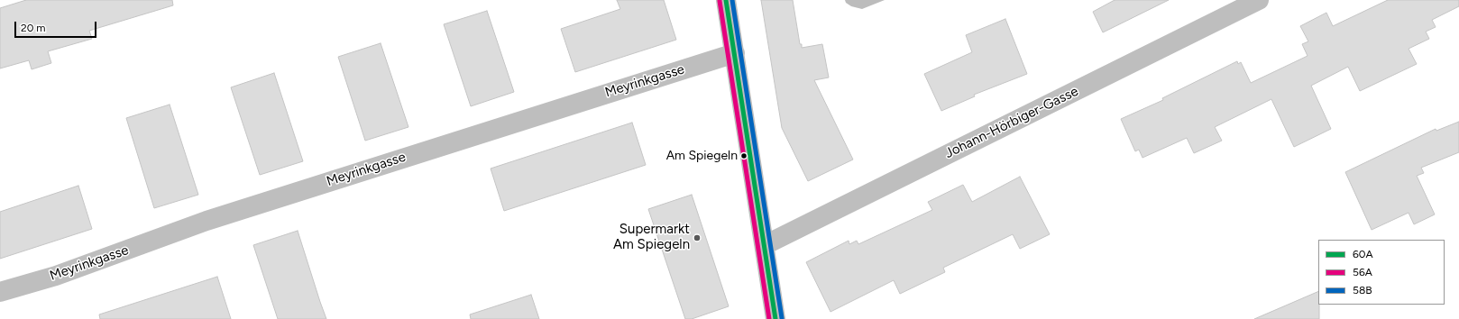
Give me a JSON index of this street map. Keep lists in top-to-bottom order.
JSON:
{
  "streets": {
    "street": ["Meyrinkgasse", "Johann-Hörbiger-Gasse"]
  },
  "places": ["Am Spiegeln", "Supermarkt Am Spiegeln"],
  "lines": ["transit line 60A", "transit line 58B", "transit line 56A"],
  "legend": ["60A", "56A", "58B"],
  "scale_bar": "20 m"
}
